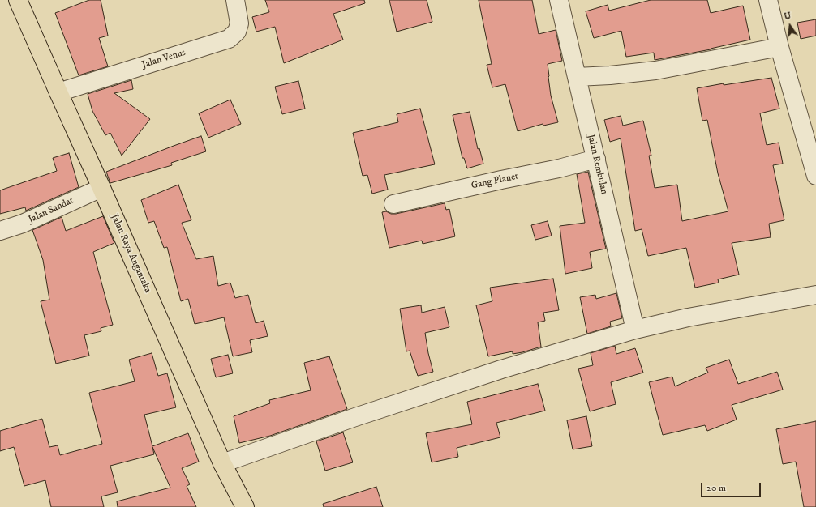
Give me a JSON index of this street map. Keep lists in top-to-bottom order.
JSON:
{
  "streets": {
    "main road": ["Jalan Raya Angantaka"],
    "street": [
      "Jalan Venus",
      "Jalan Rembulan",
      "Gang Planet",
      "Jalan Sandat"
    ]
  },
  "crossings": [
    ["Jalan Venus", "Jalan Raya Angantaka"],
    ["Jalan Rembulan", "Gang Planet"],
    ["Jalan Sandat", "Jalan Raya Angantaka"]
  ],
  "scale_bar": "20 m",
  "north": "top"
}
